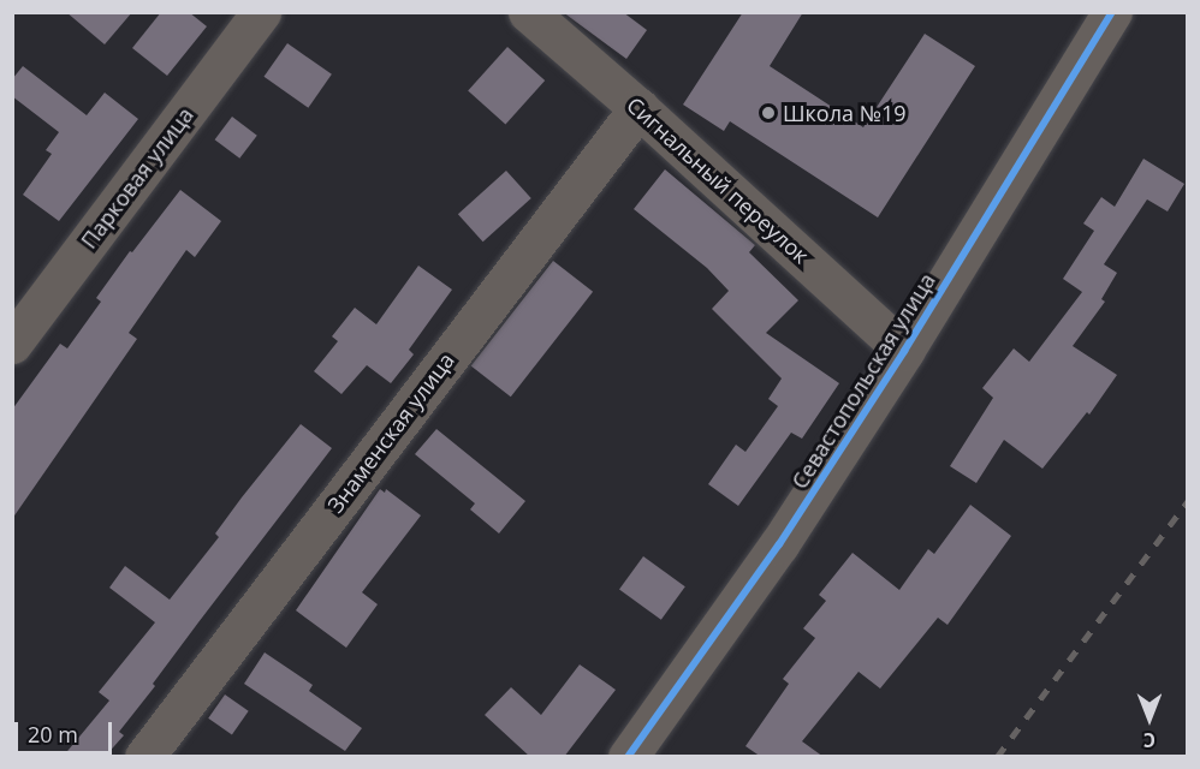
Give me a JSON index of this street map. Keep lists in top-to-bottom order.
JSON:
{
  "streets": {
    "street": [
      "Парковая улица",
      "Сигнальный переулок",
      "Севастопольская улица",
      "Знаменская улица"
    ]
  },
  "crossings": [
    ["Сигнальный переулок", "Севастопольская улица"],
    ["Сигнальный переулок", "Знаменская улица"]
  ],
  "places": ["Школа №19"],
  "scale_bar": "20 m",
  "north": "bottom"
}
